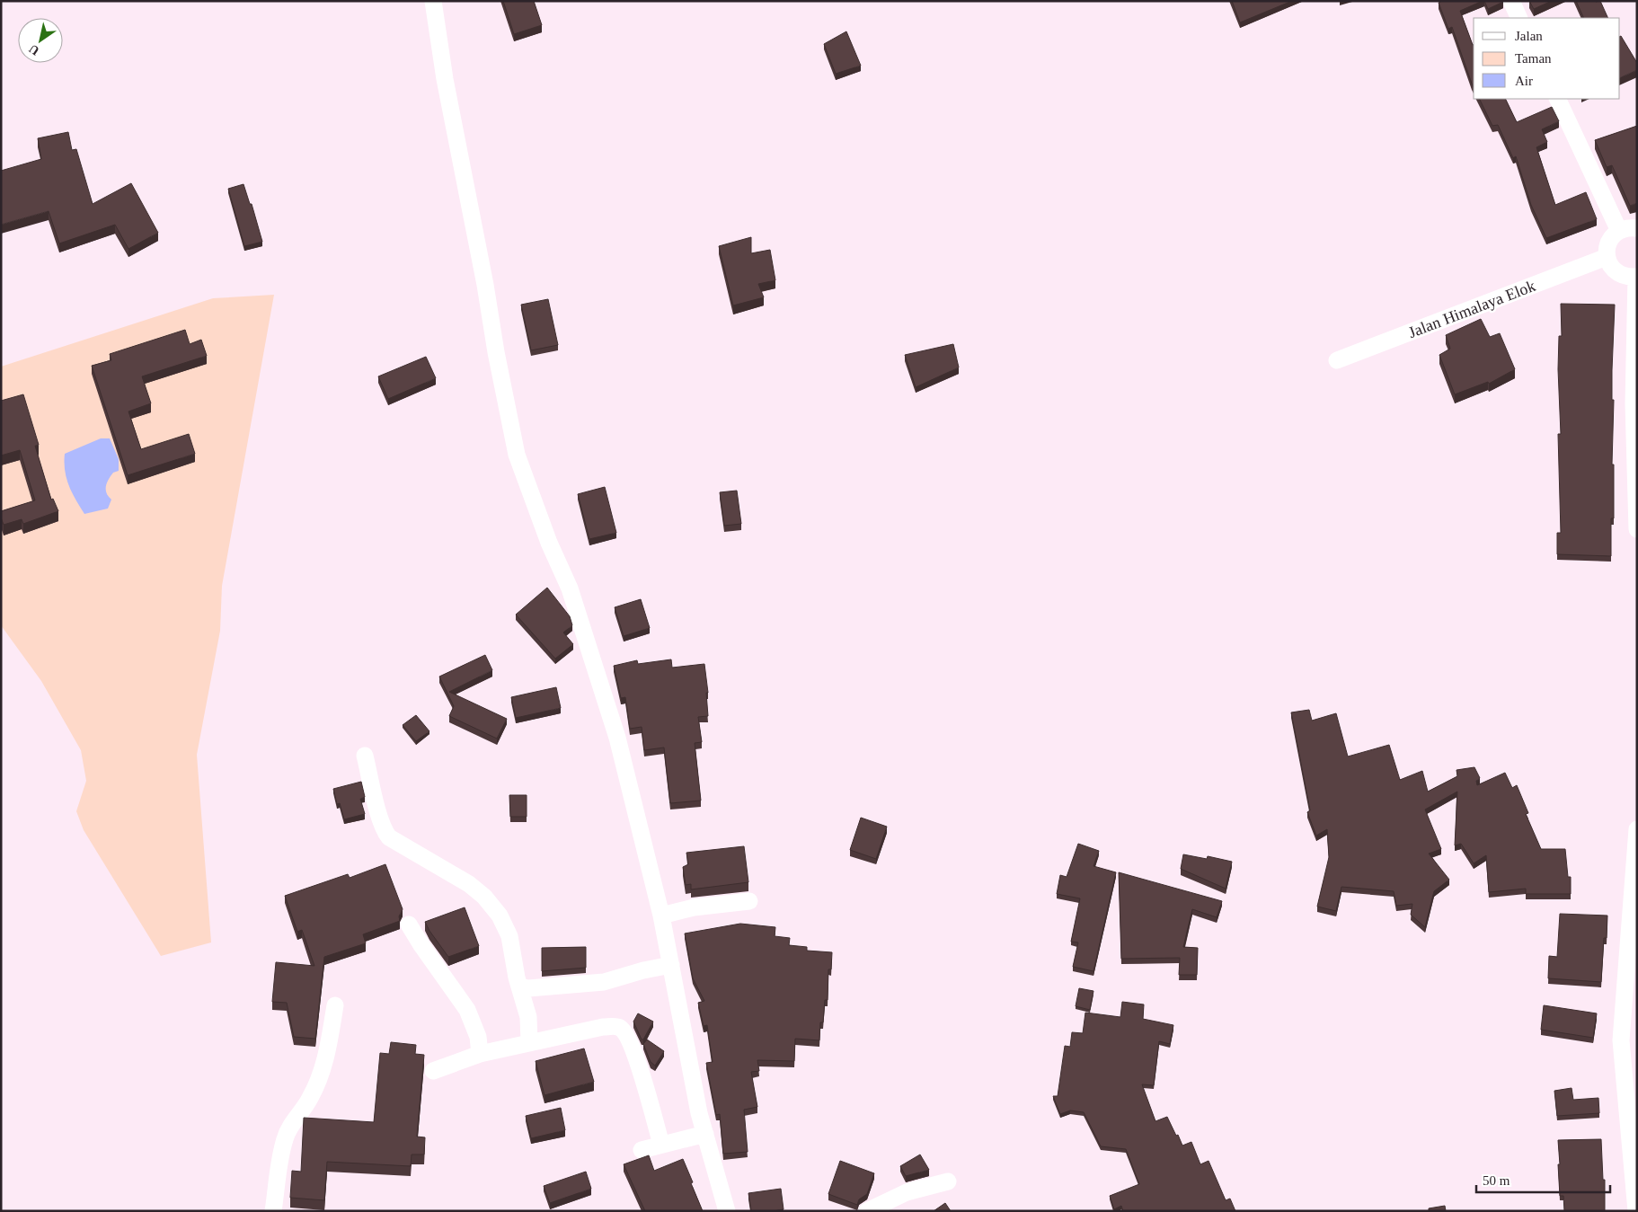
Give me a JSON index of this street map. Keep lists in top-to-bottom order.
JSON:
{
  "streets": {
    "street": ["Jalan Himalaya Elok"]
  },
  "legend": ["Jalan", "Taman", "Air"],
  "scale_bar": "50 m",
  "north": "bottom left"
}
